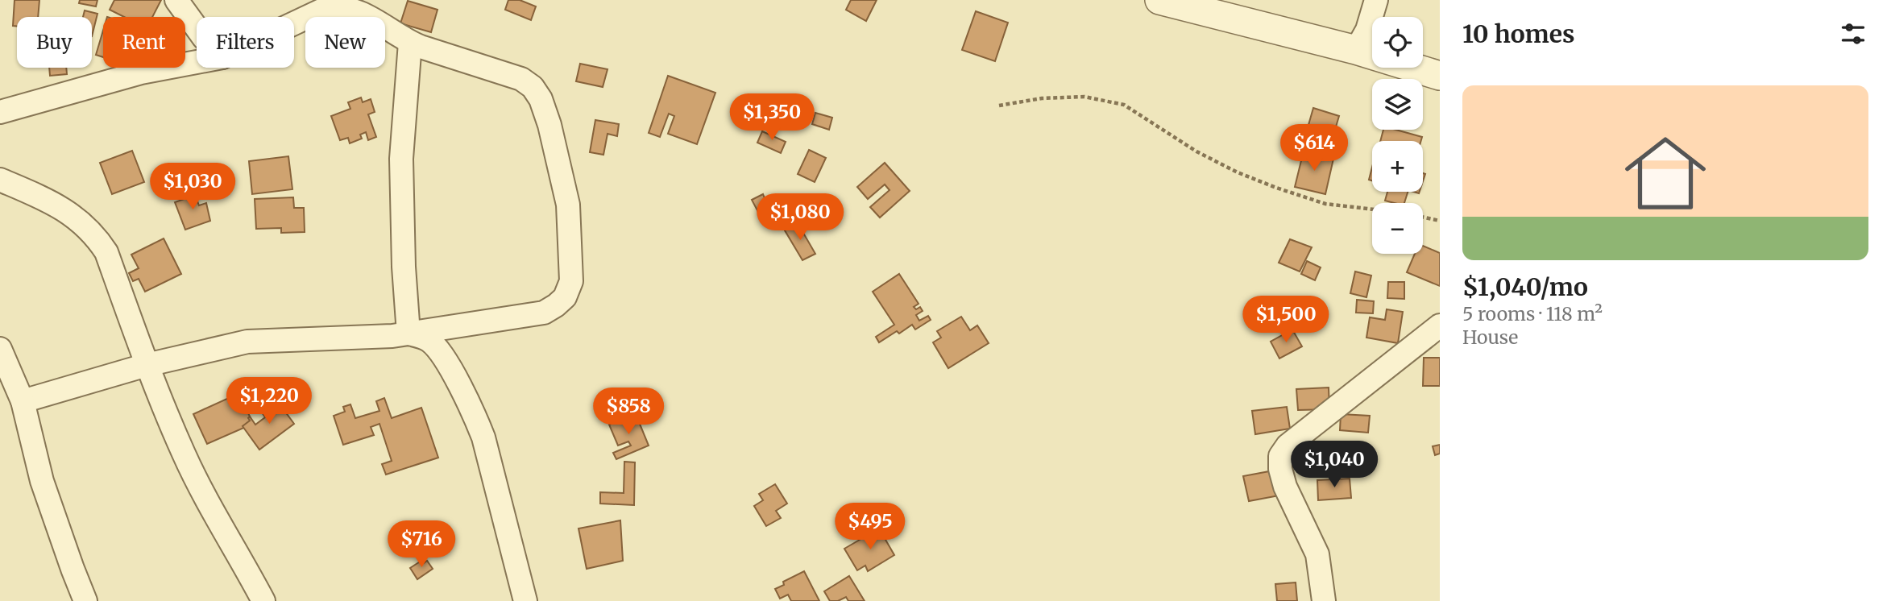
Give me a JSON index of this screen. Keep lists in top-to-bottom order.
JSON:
{
  "page": {
    "heading": "10 homes",
    "map_buttons": ["+", "−"],
    "chip": [
      "Buy",
      "Rent",
      "Filters",
      "New"
    ],
    "list": [
      {
        "name": "$1,040/mo",
        "note": "5 rooms · 118 m² · House"
      }
    ],
    "price": [
      "$1,350",
      "$614",
      "$1,030",
      "$1,080",
      "$1,500",
      "$1,220",
      "$858",
      "$1,040",
      "$495",
      "$716"
    ]
  }
}
